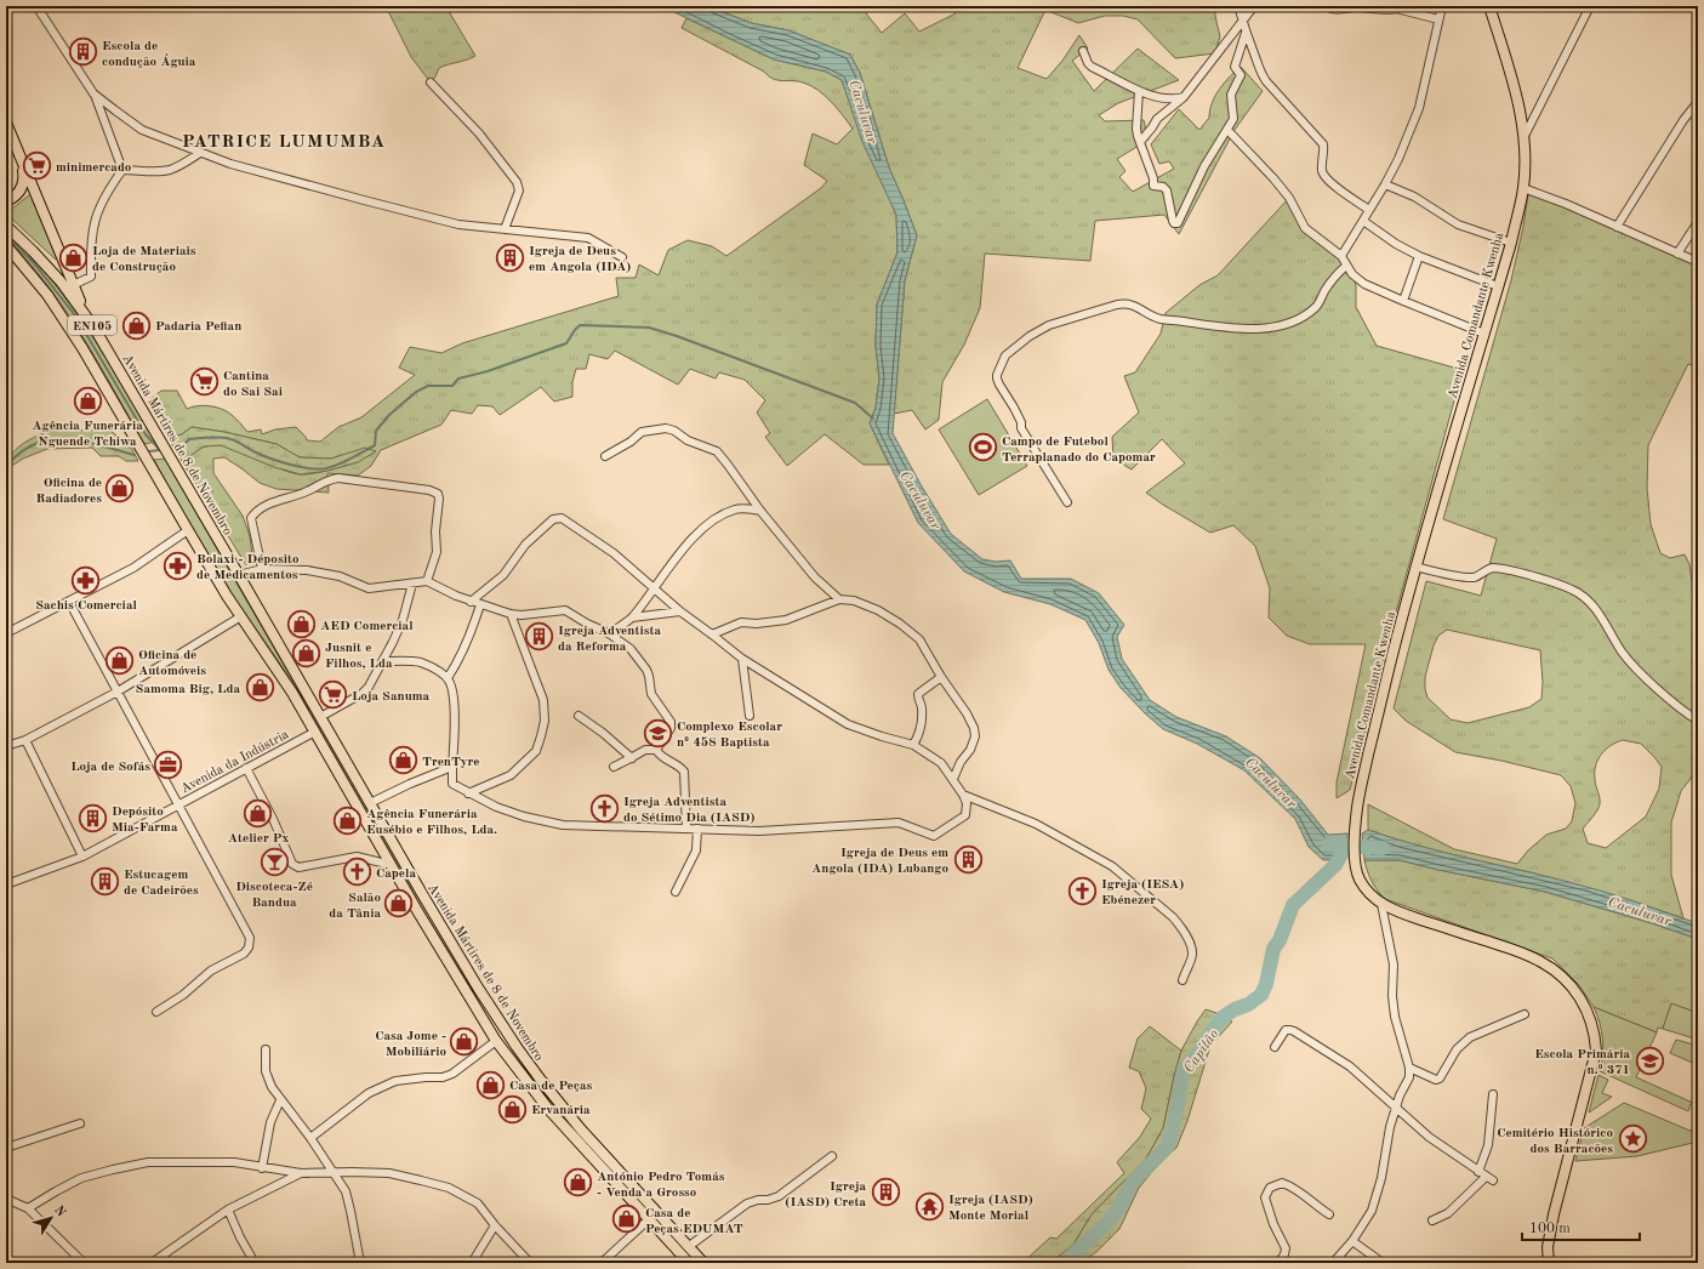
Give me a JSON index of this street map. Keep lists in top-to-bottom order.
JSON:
{
  "streets": {
    "main road": ["Avenida Comandante Kwenha", "EN105", "Avenida Mártires de 8 de Novembro"],
    "street": ["Avenida da Indústria"]
  },
  "crossings": [
    ["Avenida Mártires de 8 de Novembro", "Avenida da Indústria"]
  ],
  "districts": ["PATRICE LUMUMBA"],
  "water": ["Caculuvar", "Capitão"],
  "places": {
    "building": [
      "Escola de condução Águia",
      "Igreja de Deus em Angola (IDA)",
      "Igreja Adventista da Reforma",
      "Depósito Mia-Farma",
      "Igreja de Deus em Angola (IDA) Lubango",
      "Estucagem de Cadeirões",
      "Igreja (IASD) Creta"
    ],
    "supermarket": ["minimercado", "Cantina do Sai Sai", "Loja Sanuma"],
    "shop": [
      "Loja de Materiais de Construção",
      "Padaria Pefian",
      "Agência Funerária Nguende Tchiwa",
      "Oficina de Radiadores",
      "AED Comercial",
      "Jusnit e Filhos, Lda",
      "Oficina de Automóveis",
      "Samoma Big, Lda",
      "TrenTyre",
      "Atelier Px",
      "Agência Funerária Eusébio e Filhos, Lda.",
      "Salão da Tânia",
      "Casa Jome - Mobiliário",
      "Casa de Peças",
      "Ervanária",
      "António Pedro Tomás - Venda a Grosso",
      "Casa de Peças EDUMAT"
    ],
    "sports": ["Campo de Futebol Terraplanado do Capomar"],
    "pharmacy": ["Bolaxi - Déposito de Medicamentos", "Sachis Comercial"],
    "school or university": ["Complexo Escolar nº 458 Baptista", "Escola Primária n.º 371"],
    "office": ["Loja de Sofás"],
    "church": ["Igreja Adventista do Sétimo Dia (IASD)", "Capela", "Igreja (IESA) Ebénezer"],
    "bar": ["Discoteca-Zé Bandua"],
    "place": ["Cemitério Histórico dos Barracões"],
    "temple": ["Igreja (IASD) Monte Morial"]
  },
  "scale_bar": "100 m",
  "north": "top right"
}
